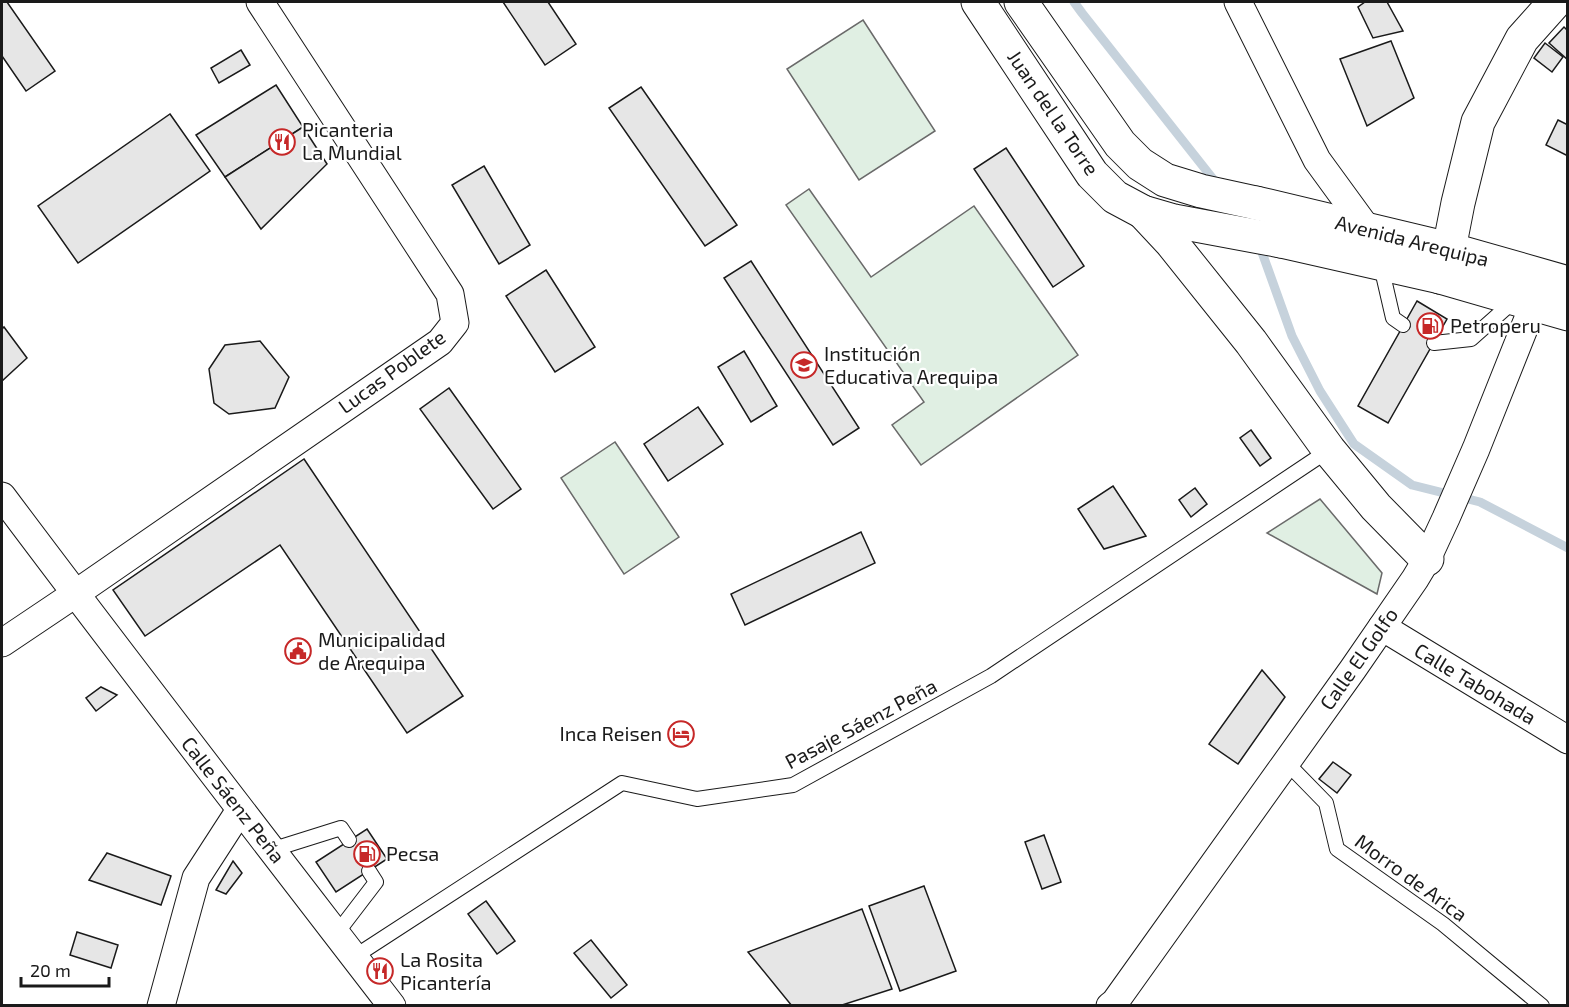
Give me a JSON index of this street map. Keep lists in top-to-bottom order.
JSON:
{
  "streets": {
    "main road": ["Juan del la Torre", "Avenida Arequipa"],
    "street": [
      "Lucas Poblete",
      "Calle El Golfo",
      "Calle Tabohada",
      "Calle Sáenz Peña"
    ],
    "lane": ["Pasaje Sáenz Peña", "Morro de Arica"]
  },
  "crossings": [
    ["Juan del la Torre", "Avenida Arequipa"],
    ["Avenida Arequipa", "Calle El Golfo"],
    ["Lucas Poblete", "Calle Sáenz Peña"],
    ["Calle El Golfo", "Calle Tabohada"],
    ["Calle El Golfo", "Morro de Arica"],
    ["Pasaje Sáenz Peña", "Calle Sáenz Peña"]
  ],
  "places": {
    "restaurant": ["Picanteria La Mundial", "La Rosita Picantería"],
    "fuel station": ["Petroperu", "Pecsa"],
    "school or university": ["Institución Educativa Arequipa"],
    "public building": ["Municipalidad de Arequipa"],
    "hotel": ["Inca Reisen"]
  },
  "scale_bar": "20 m"
}
